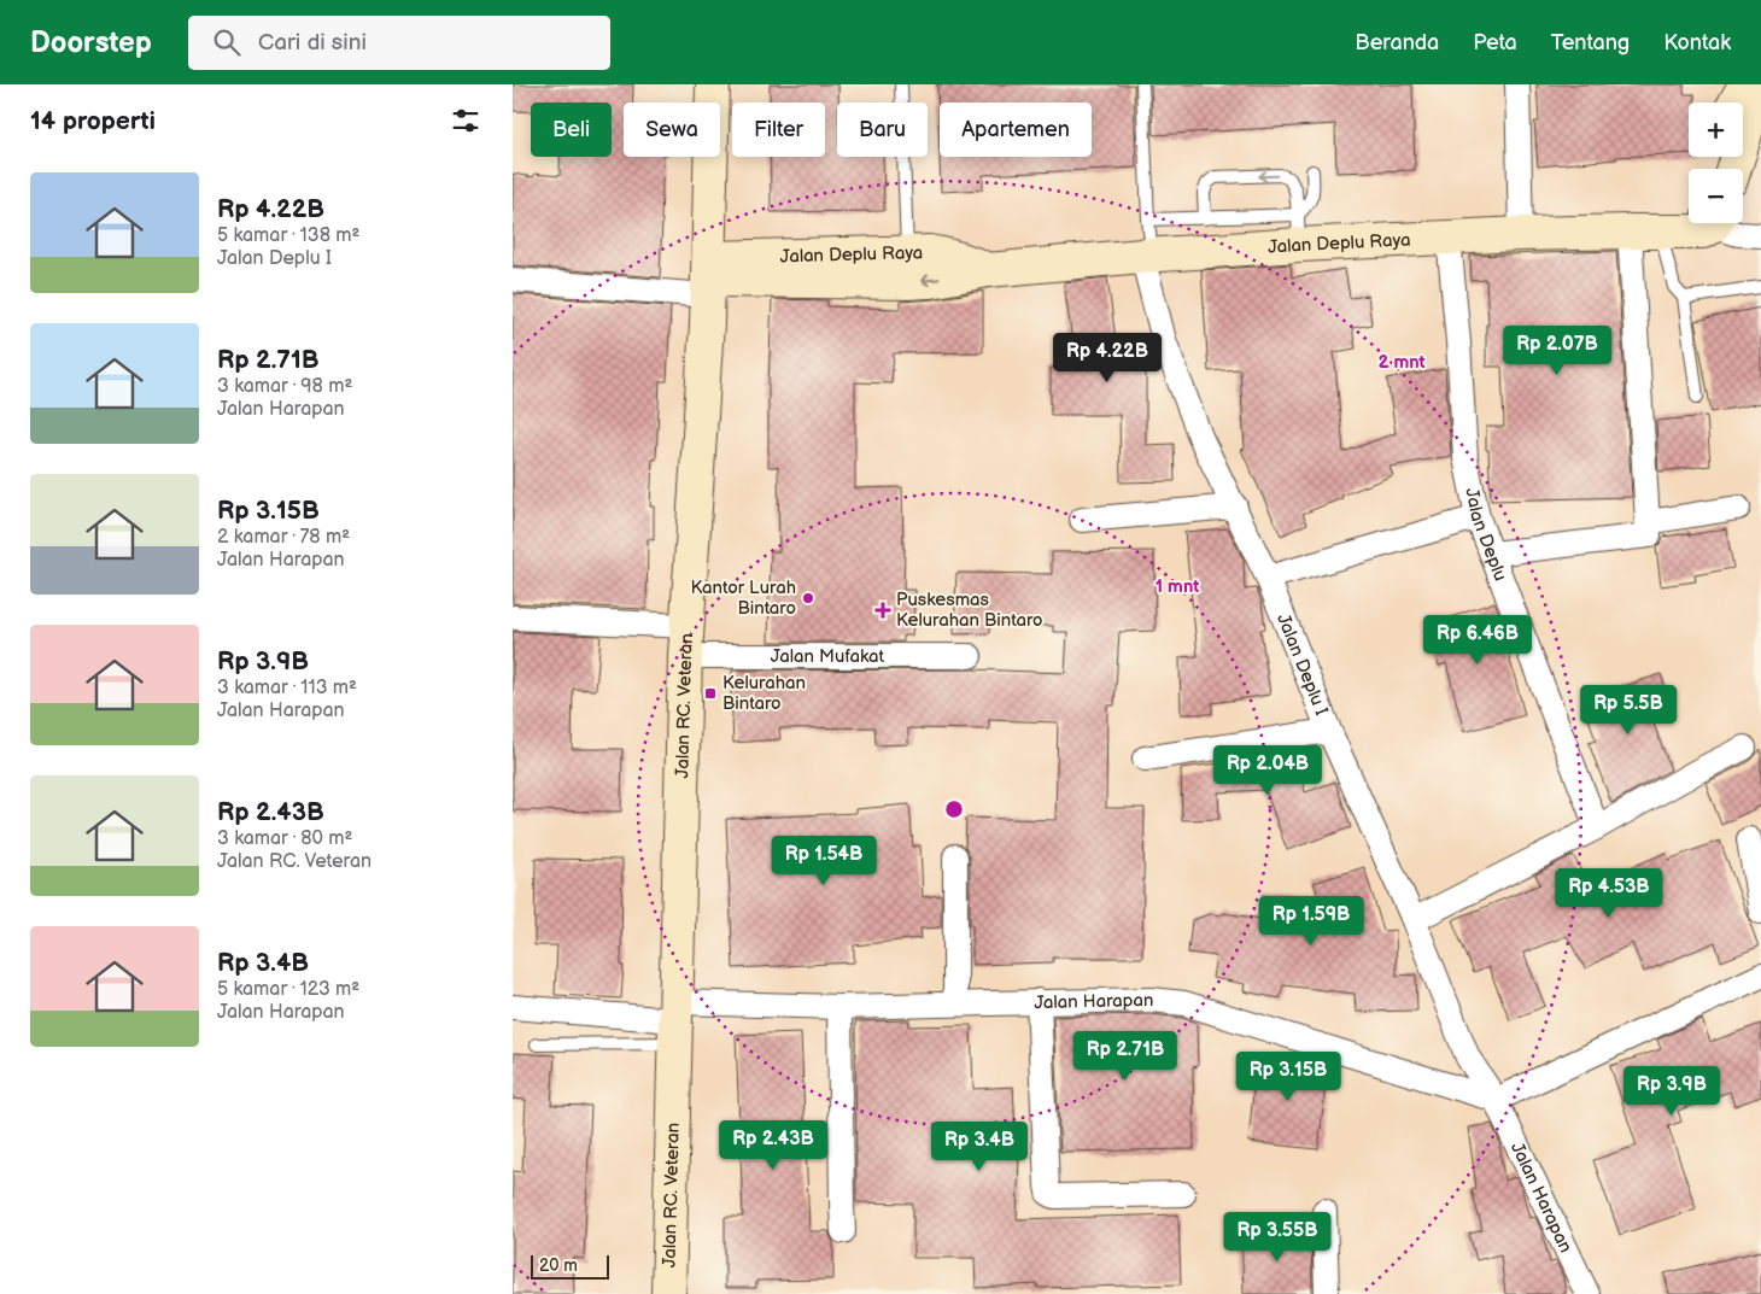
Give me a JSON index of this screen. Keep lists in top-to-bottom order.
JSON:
{
  "streets": {
    "main road": ["Jalan Deplu Raya", "Jalan RC. Veteran"],
    "street": [
      "Jalan Deplu",
      "Jalan Mufakat",
      "Jalan Deplu I",
      "Jalan Harapan"
    ]
  },
  "crossings": [
    ["Jalan Deplu Raya", "Jalan Deplu"],
    ["Jalan Deplu Raya", "Jalan Deplu I"],
    ["Jalan Deplu Raya", "Jalan RC. Veteran"],
    ["Jalan Mufakat", "Jalan RC. Veteran"],
    ["Jalan Deplu I", "Jalan Harapan"],
    ["Jalan RC. Veteran", "Jalan Harapan"]
  ],
  "places": {
    "other": ["Kantor Lurah Bintaro"],
    "health": ["Puskesmas Kelurahan Bintaro"],
    "transit": ["Kelurahan Bintaro"]
  },
  "scale_bar": "20 m",
  "page": {
    "header": "Doorstep",
    "search": "Cari di sini",
    "nav": [
      "Beranda",
      "Peta",
      "Tentang",
      "Kontak"
    ],
    "heading": "14 properti",
    "map_buttons": ["+", "−"],
    "chip": [
      "Beli",
      "Sewa",
      "Filter",
      "Baru",
      "Apartemen"
    ],
    "list": [
      {
        "name": "Rp 4.22B",
        "note": "5 kamar · 138 m² · Jalan Deplu I"
      },
      {
        "name": "Rp 2.71B",
        "note": "3 kamar · 98 m² · Jalan Harapan"
      },
      {
        "name": "Rp 3.15B",
        "note": "2 kamar · 78 m² · Jalan Harapan"
      },
      {
        "name": "Rp 3.9B",
        "note": "3 kamar · 113 m² · Jalan Harapan"
      },
      {
        "name": "Rp 2.43B",
        "note": "3 kamar · 80 m² · Jalan RC. Veteran"
      },
      {
        "name": "Rp 3.4B",
        "note": "5 kamar · 123 m² · Jalan Harapan"
      }
    ],
    "price": [
      "Rp 2.07B",
      "Rp 4.22B",
      "Rp 6.46B",
      "Rp 5.5B",
      "Rp 2.04B",
      "Rp 1.54B",
      "Rp 4.53B",
      "Rp 1.59B",
      "Rp 2.71B",
      "Rp 3.15B",
      "Rp 3.9B",
      "Rp 2.43B",
      "Rp 3.4B",
      "Rp 3.55B"
    ],
    "scale": "20 m"
  },
  "rings": ["2 mnt", "1 mnt"]
}
